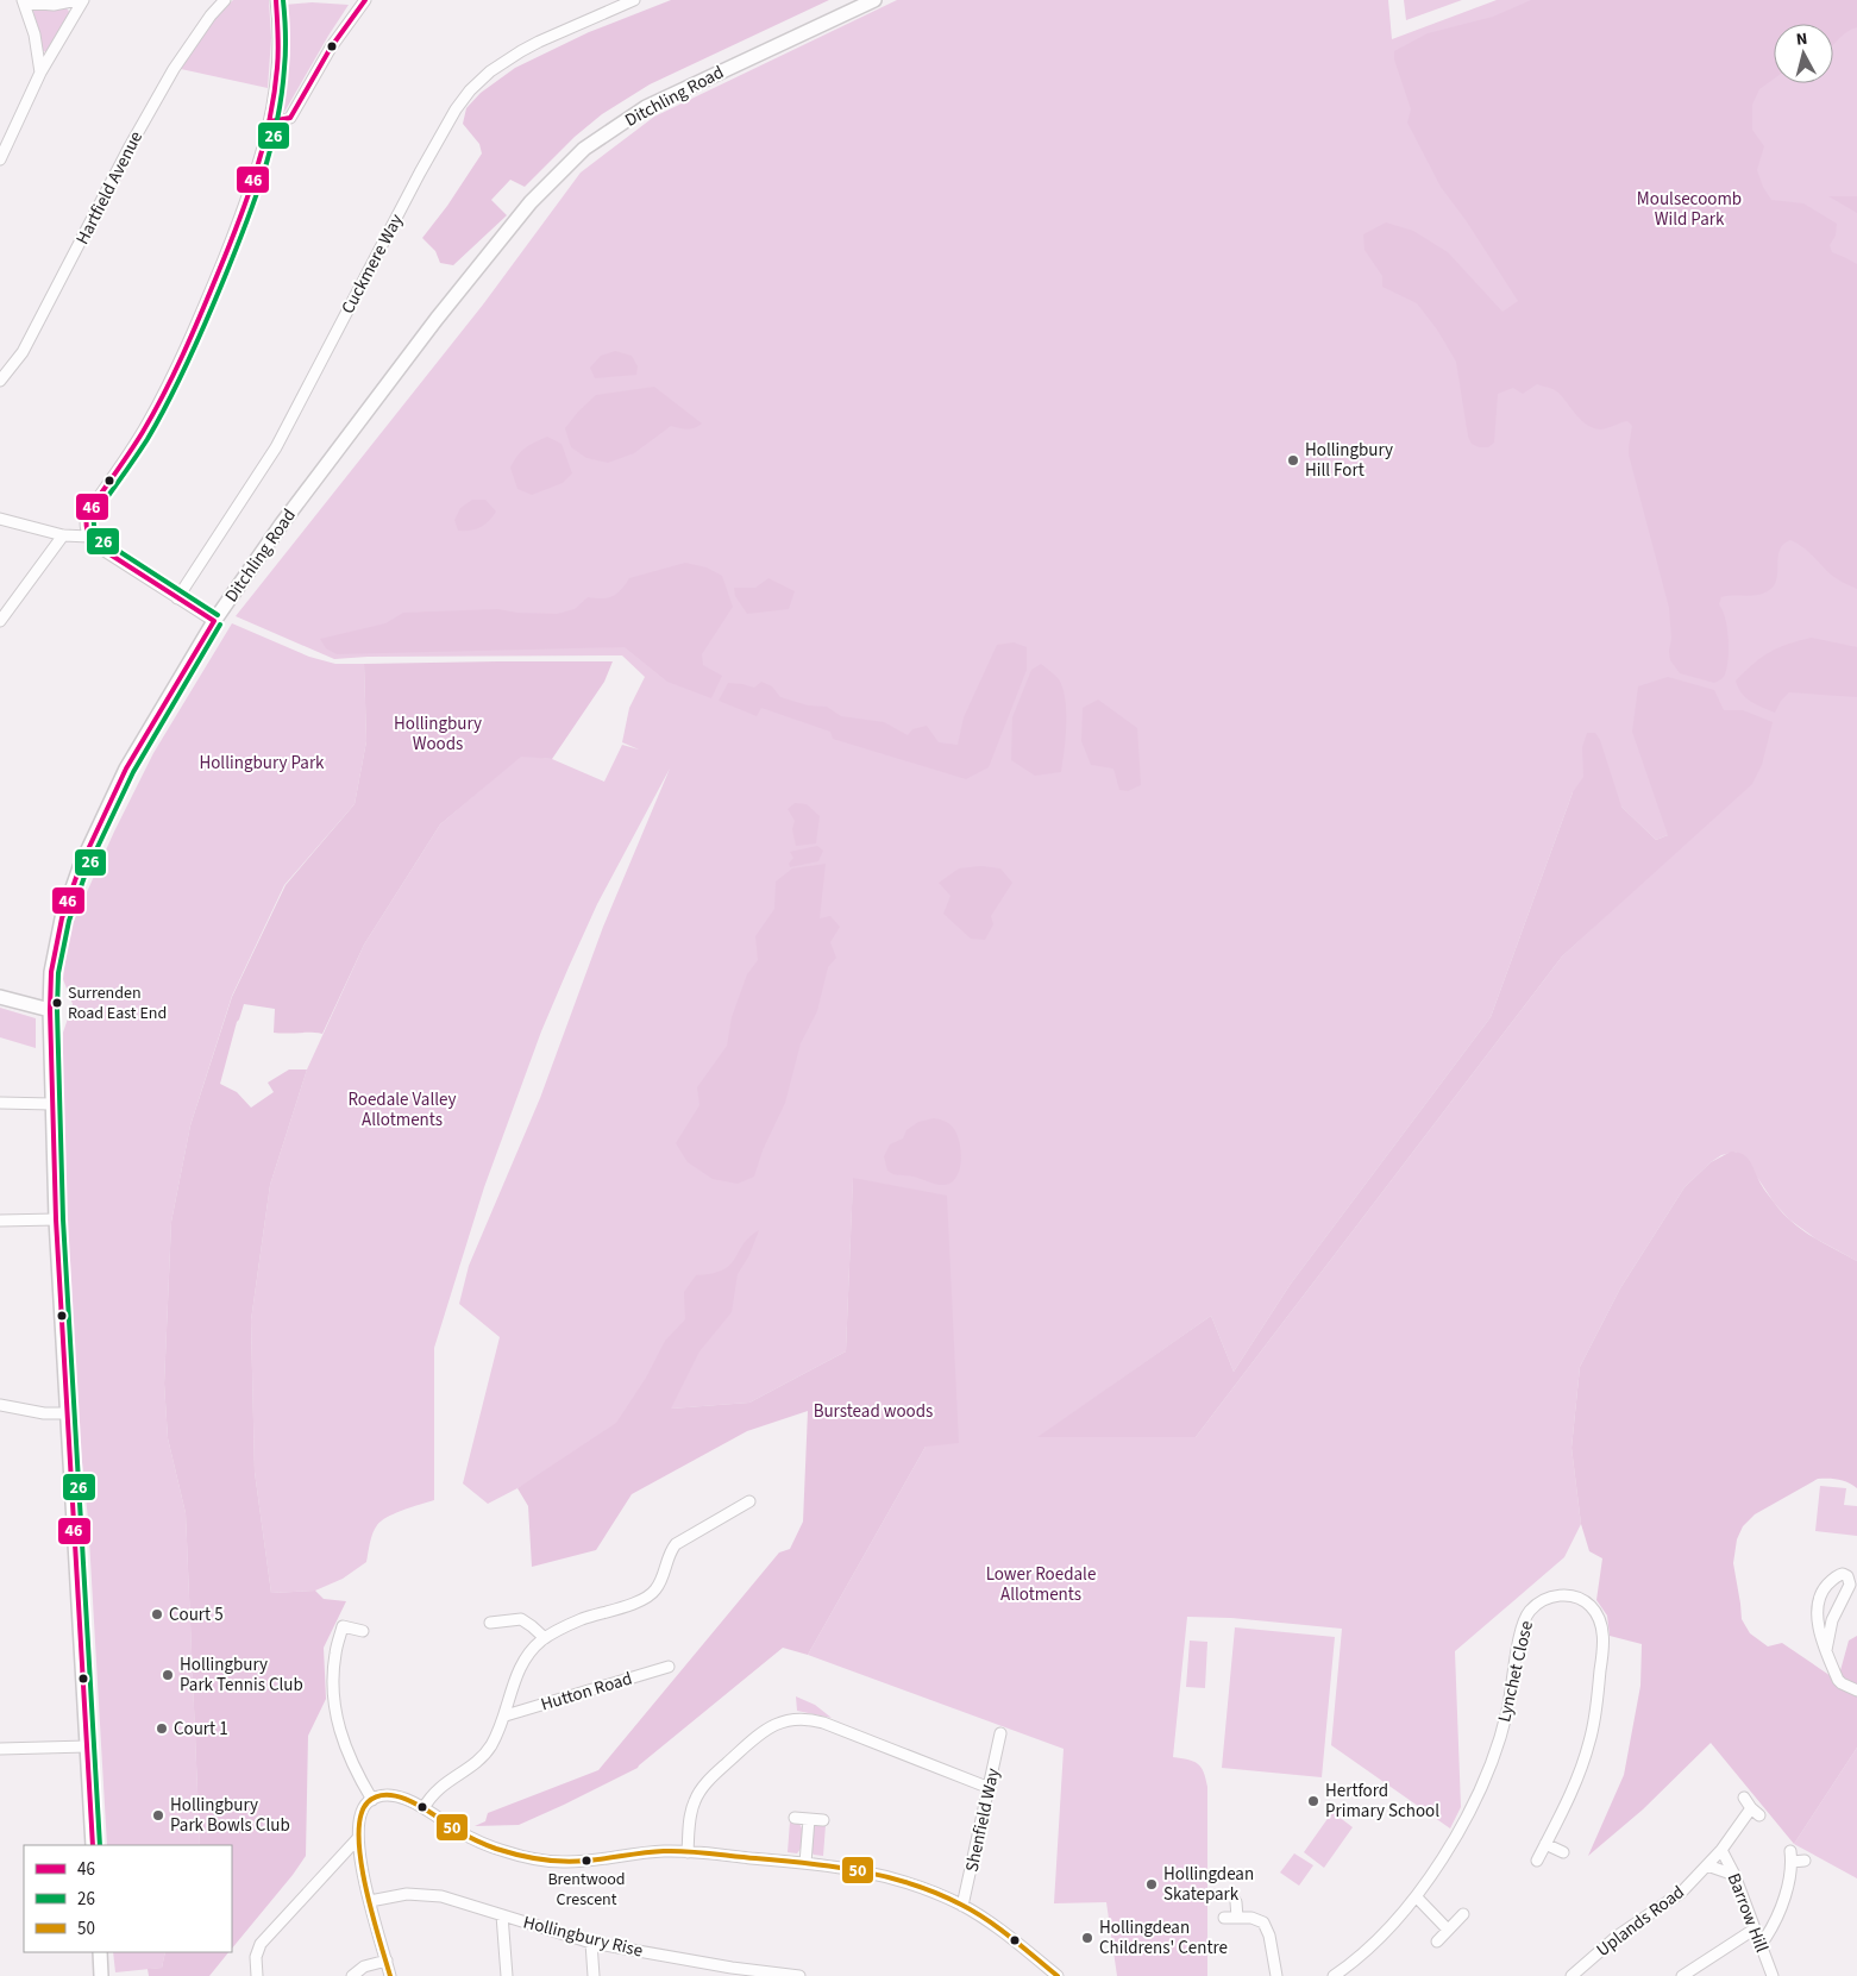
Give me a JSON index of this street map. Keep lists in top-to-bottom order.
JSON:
{
  "streets": {
    "street": [
      "Ditchling Road",
      "Hartfield Avenue",
      "Cuckmere Way",
      "Lynchet Close",
      "Hutton Road",
      "Shenfield Way",
      "Barrow Hill",
      "Uplands Road",
      "Hollingbury Rise"
    ]
  },
  "crossings": [
    ["Barrow Hill", "Uplands Road"]
  ],
  "parks": [
    "Moulsecoomb Wild Park",
    "Hollingbury Woods",
    "Hollingbury Park",
    "Roedale Valley Allotments",
    "Burstead woods",
    "Lower Roedale Allotments"
  ],
  "places": [
    "Hollingbury Hill Fort",
    "Surrenden Road East End",
    "Court 5",
    "Hollingbury Park Tennis Club",
    "Court 1",
    "Hertford Primary School",
    "Hollingbury Park Bowls Club",
    "Brentwood Crescent",
    "Hollingdean Skatepark",
    "Hollingdean Childrens' Centre"
  ],
  "lines": ["transit line 46", "transit line 26", "transit line 50"],
  "legend": ["46", "26", "50"],
  "north": "top"
}
